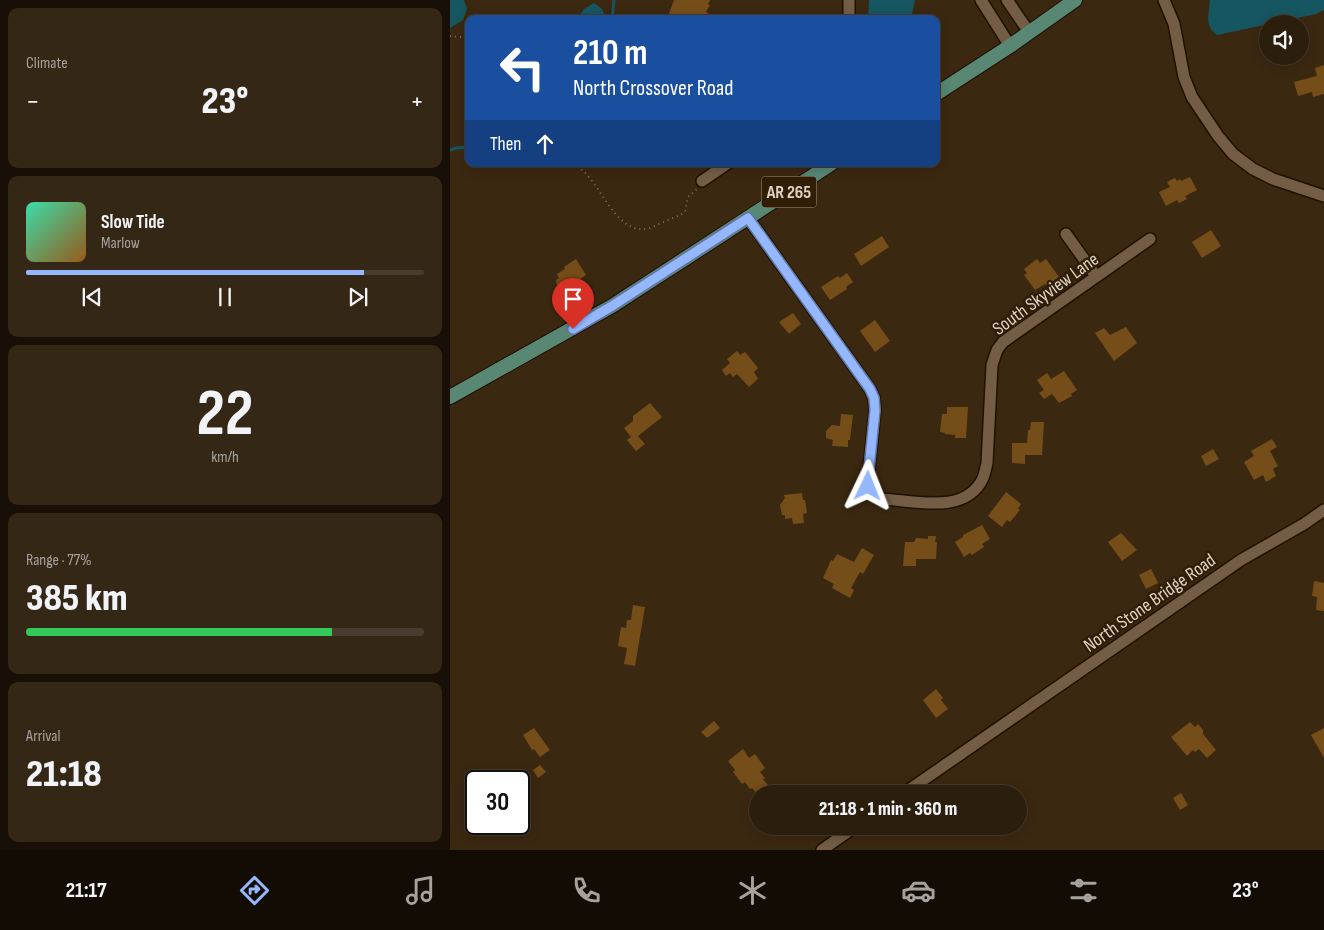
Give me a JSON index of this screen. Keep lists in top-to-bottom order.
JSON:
{
  "streets": {
    "main road": ["AR 265"],
    "street": ["South Skyview Lane", "North Stone Bridge Road"]
  },
  "crossings": [
    ["AR 265", "South Skyview Lane"]
  ],
  "page": {
    "tile": [
      "Climate",
      ["22", "km/h"],
      ["Range · 77%", "385 km"],
      ["Arrival", "21:18"]
    ],
    "turn": ["210 m", "North Crossover Road"],
    "heat": ["−", "23°", "+"],
    "then": "Then",
    "song": ["Slow Tide", "Marlow"],
    "limit": "30",
    "trip": "21:18 · 1 min · 360 m",
    "tabs": ["21:17", "23°"]
  }
}
